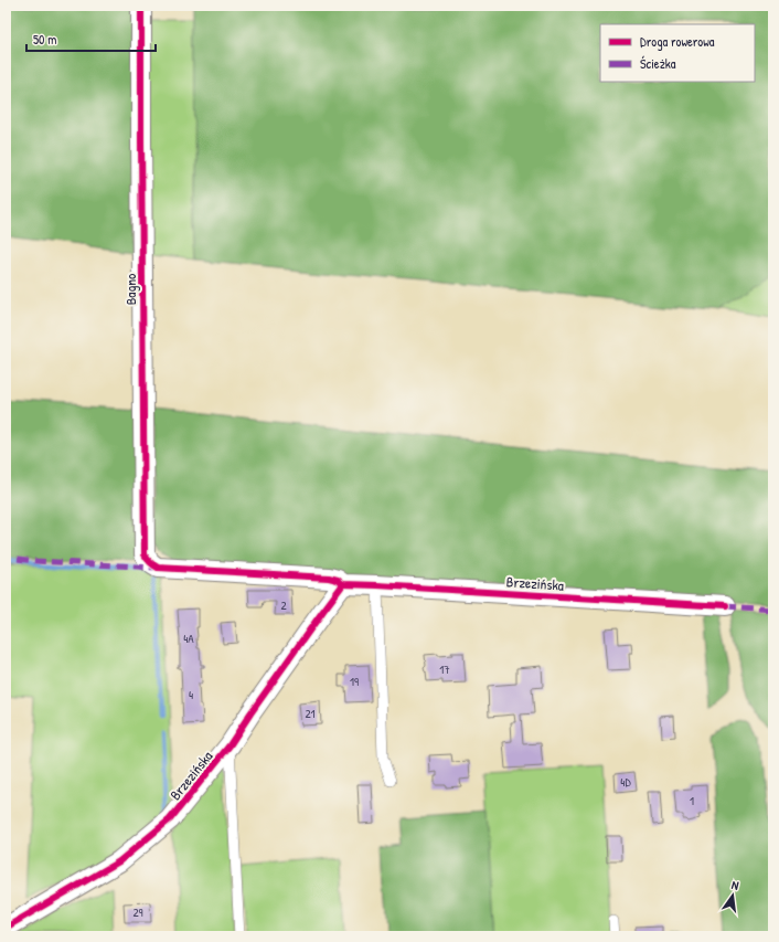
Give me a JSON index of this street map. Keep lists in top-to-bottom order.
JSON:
{
  "streets": {
    "street": ["Bagno", "Brzezińska"]
  },
  "crossings": [
    ["Bagno", "Brzezińska"]
  ],
  "house_numbers": [
    "2",
    "4A",
    "17",
    "19",
    "4",
    "21",
    "4D",
    "1",
    "29"
  ],
  "legend": ["Droga rowerowa", "Ścieżka"],
  "scale_bar": "50 m",
  "north": "top"
}
